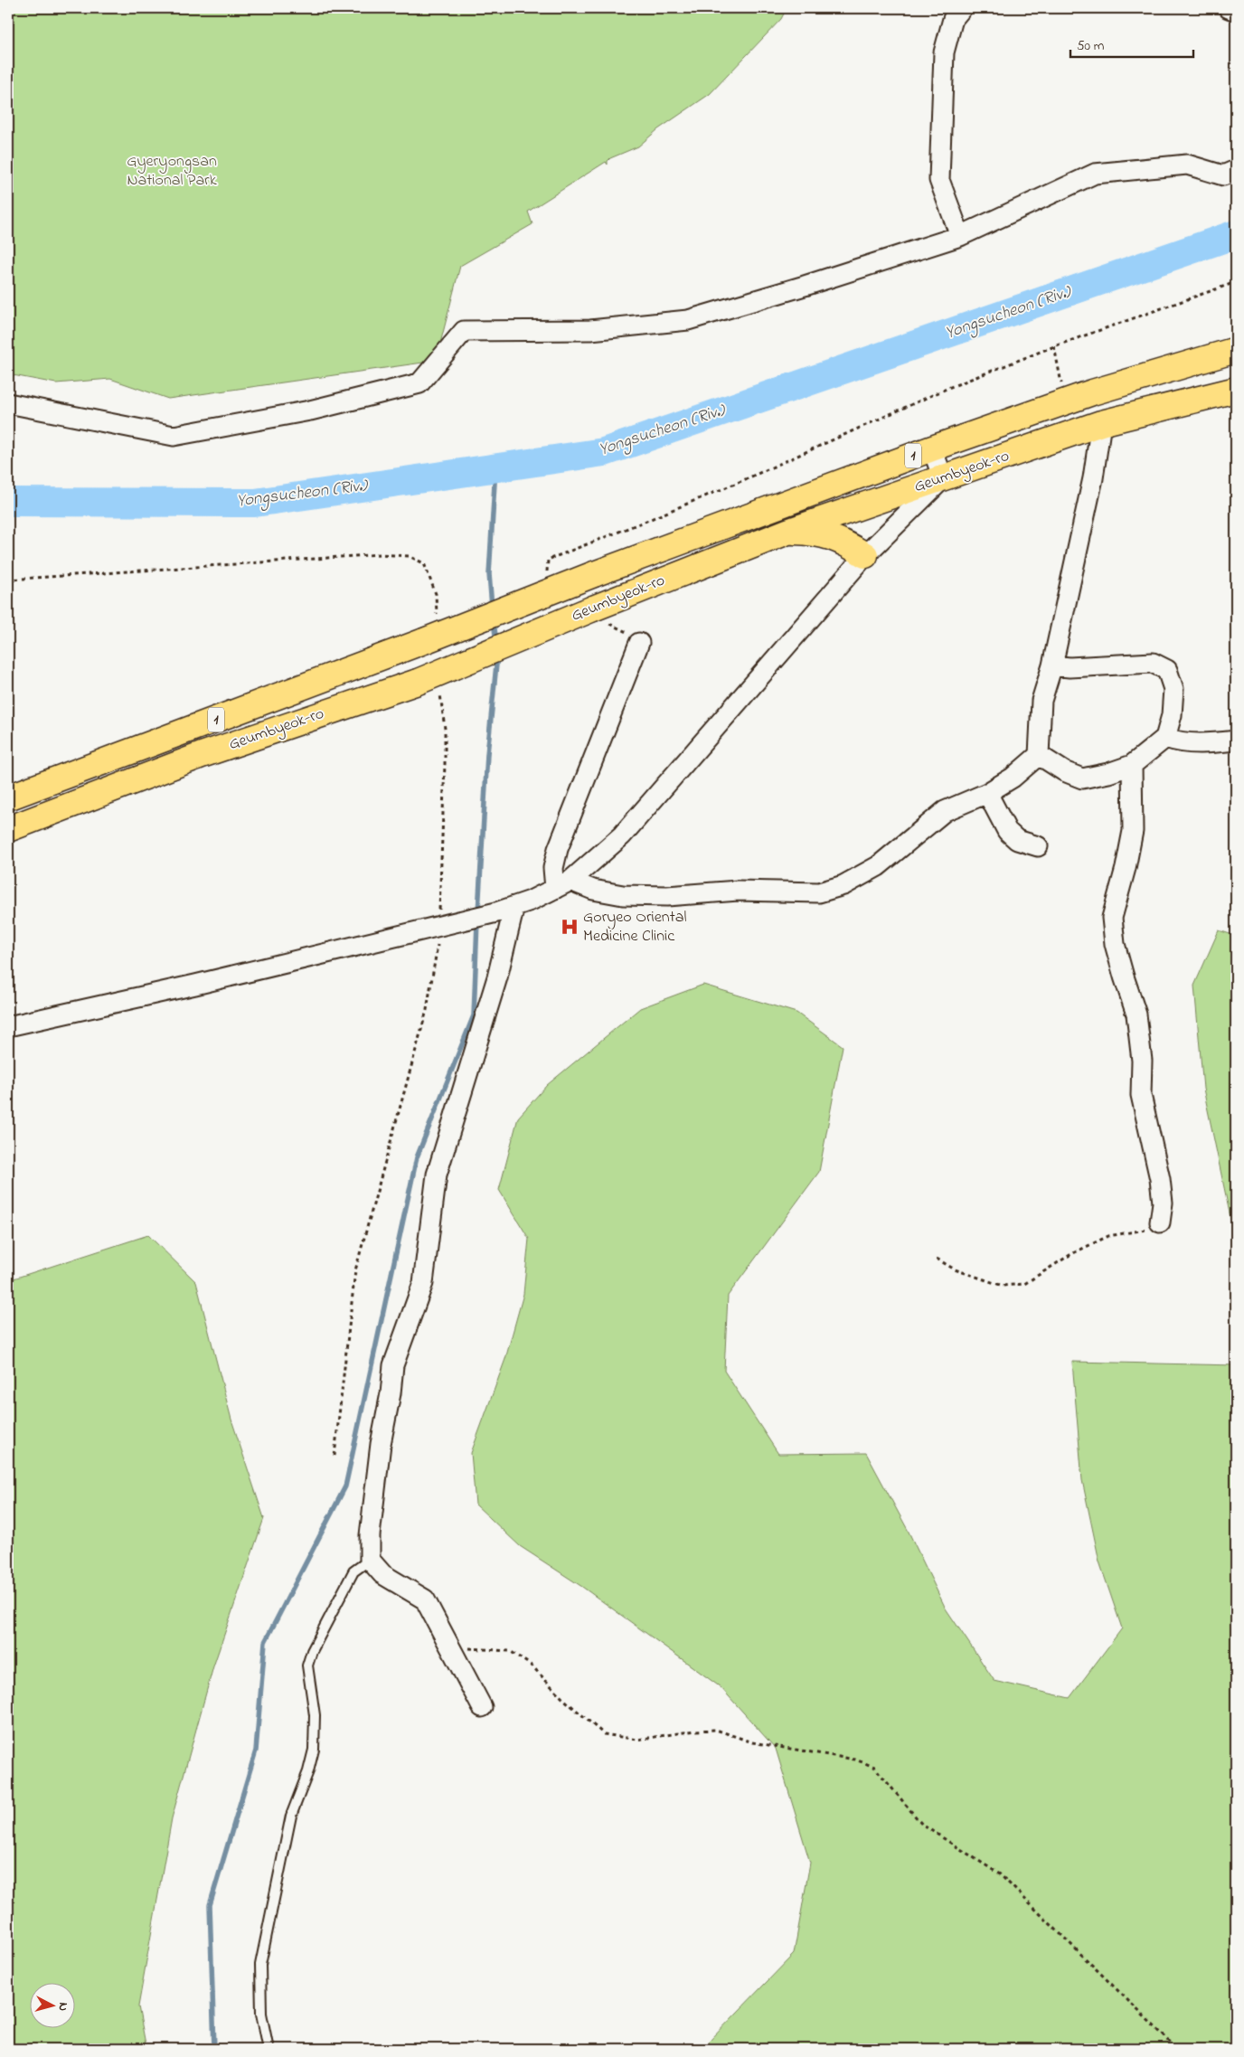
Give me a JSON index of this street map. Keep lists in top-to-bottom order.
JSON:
{
  "streets": {
    "highway": ["1", "Geumbyeok-ro"]
  },
  "water": ["Yongsucheon (Riv.)"],
  "parks": ["Gyeryongsan National Park"],
  "places": {
    "hospital": ["Goryeo Oriental Medicine Clinic"]
  },
  "scale_bar": "50 m",
  "north": "right"
}
